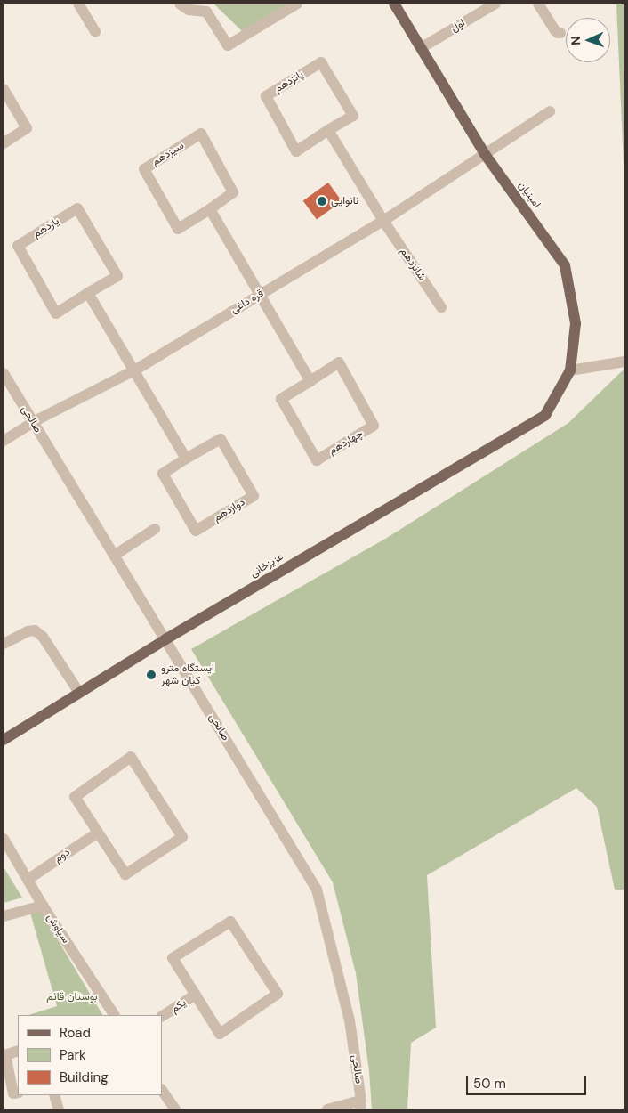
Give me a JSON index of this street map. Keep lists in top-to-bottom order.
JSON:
{
  "streets": {
    "main road": ["امینیان", "عزیزخانی"],
    "street": [
      "اول",
      "پانزدهم",
      "سیزدهم",
      "یازدهم",
      "شانزدهم",
      "قره داغی",
      "صالحی",
      "چهاردهم",
      "دوازدهم",
      "دوم",
      "سیاوش",
      "یکم"
    ]
  },
  "crossings": [
    ["اول", "امینیان"],
    ["امینیان", "قره داغی"],
    ["امینیان", "عزیزخانی"],
    ["شانزدهم", "قره داغی"],
    ["قره داغی", "صالحی"],
    ["صالحی", "عزیزخانی"],
    ["دوم", "سیاوش"]
  ],
  "parks": ["بوستان قائم"],
  "places": ["نانوایی", "ایستگاه مترو کیان شهر"],
  "legend": ["Road", "Park", "Building"],
  "scale_bar": "50 m",
  "north": "left"
}
